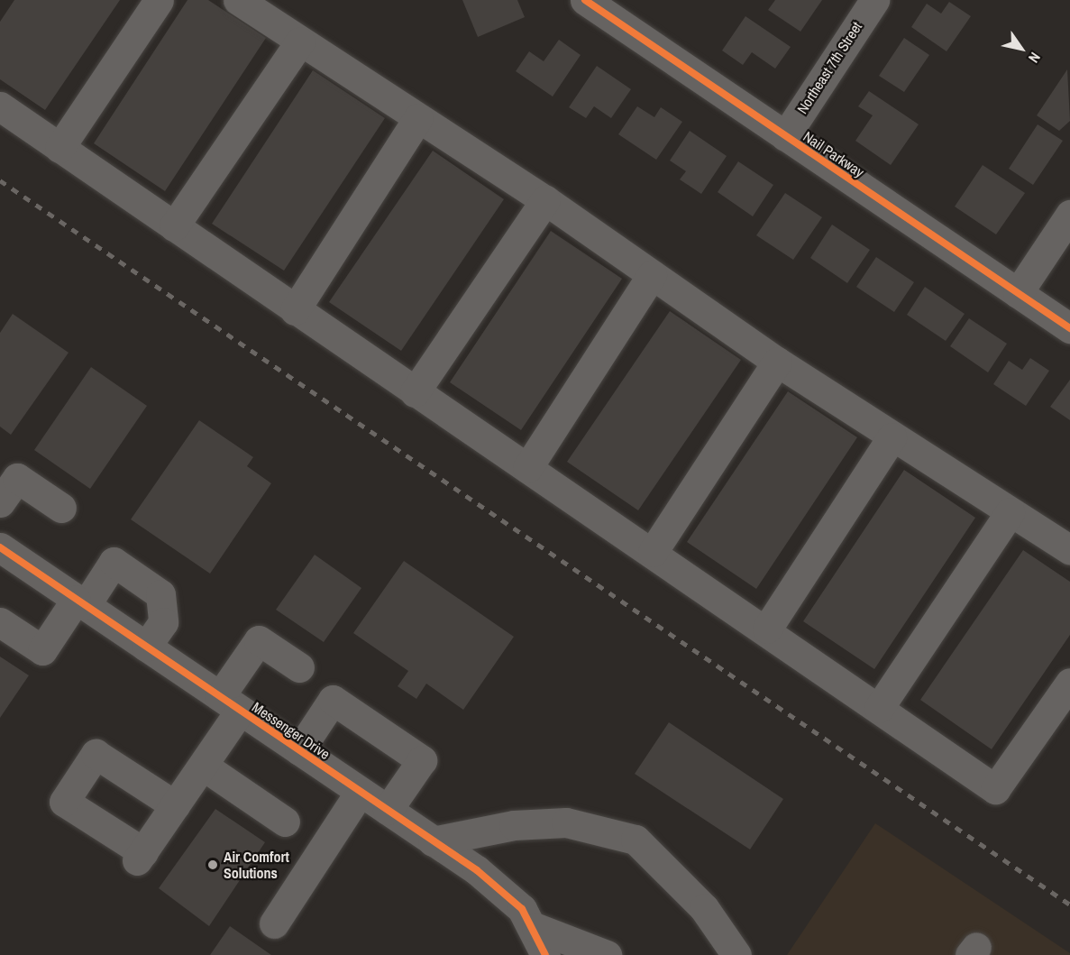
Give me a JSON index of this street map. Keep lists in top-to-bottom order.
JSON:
{
  "streets": {
    "street": ["Northeast 7th Street", "Nail Parkway", "Messenger Drive"]
  },
  "crossings": [
    ["Northeast 7th Street", "Nail Parkway"]
  ],
  "places": ["Air Comfort Solutions"],
  "north": "bottom right"
}
